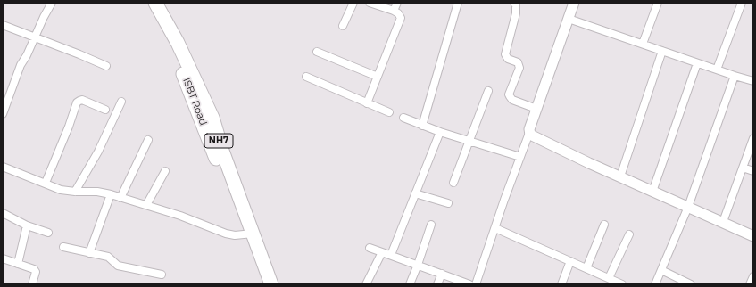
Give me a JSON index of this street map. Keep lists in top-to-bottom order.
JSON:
{
  "streets": {
    "highway": ["ISBT Road", "NH7"]
  },
  "crossings": [
    ["ISBT Road", "NH7"]
  ]
}
